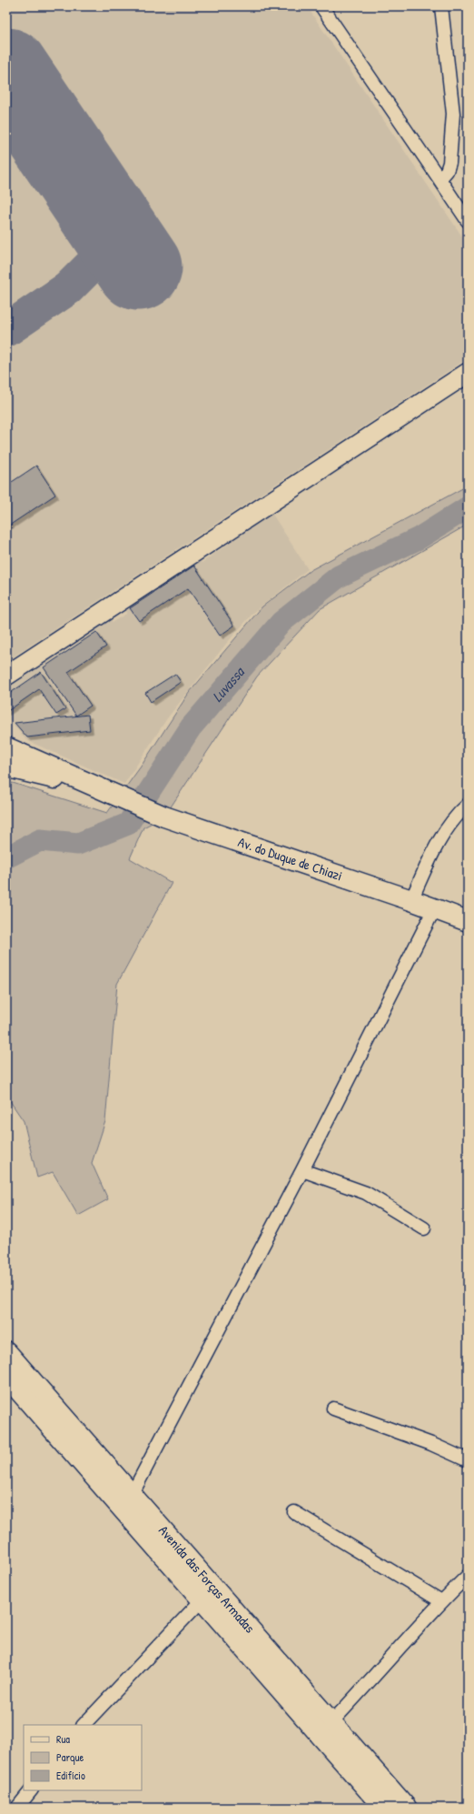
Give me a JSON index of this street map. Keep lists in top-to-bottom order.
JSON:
{
  "streets": {
    "main road": ["Av. do Duque de Chiazi", "Avenida das Forças Armadas"]
  },
  "water": ["Luvassa"],
  "legend": ["Rua", "Parque", "Edifício"]
}
